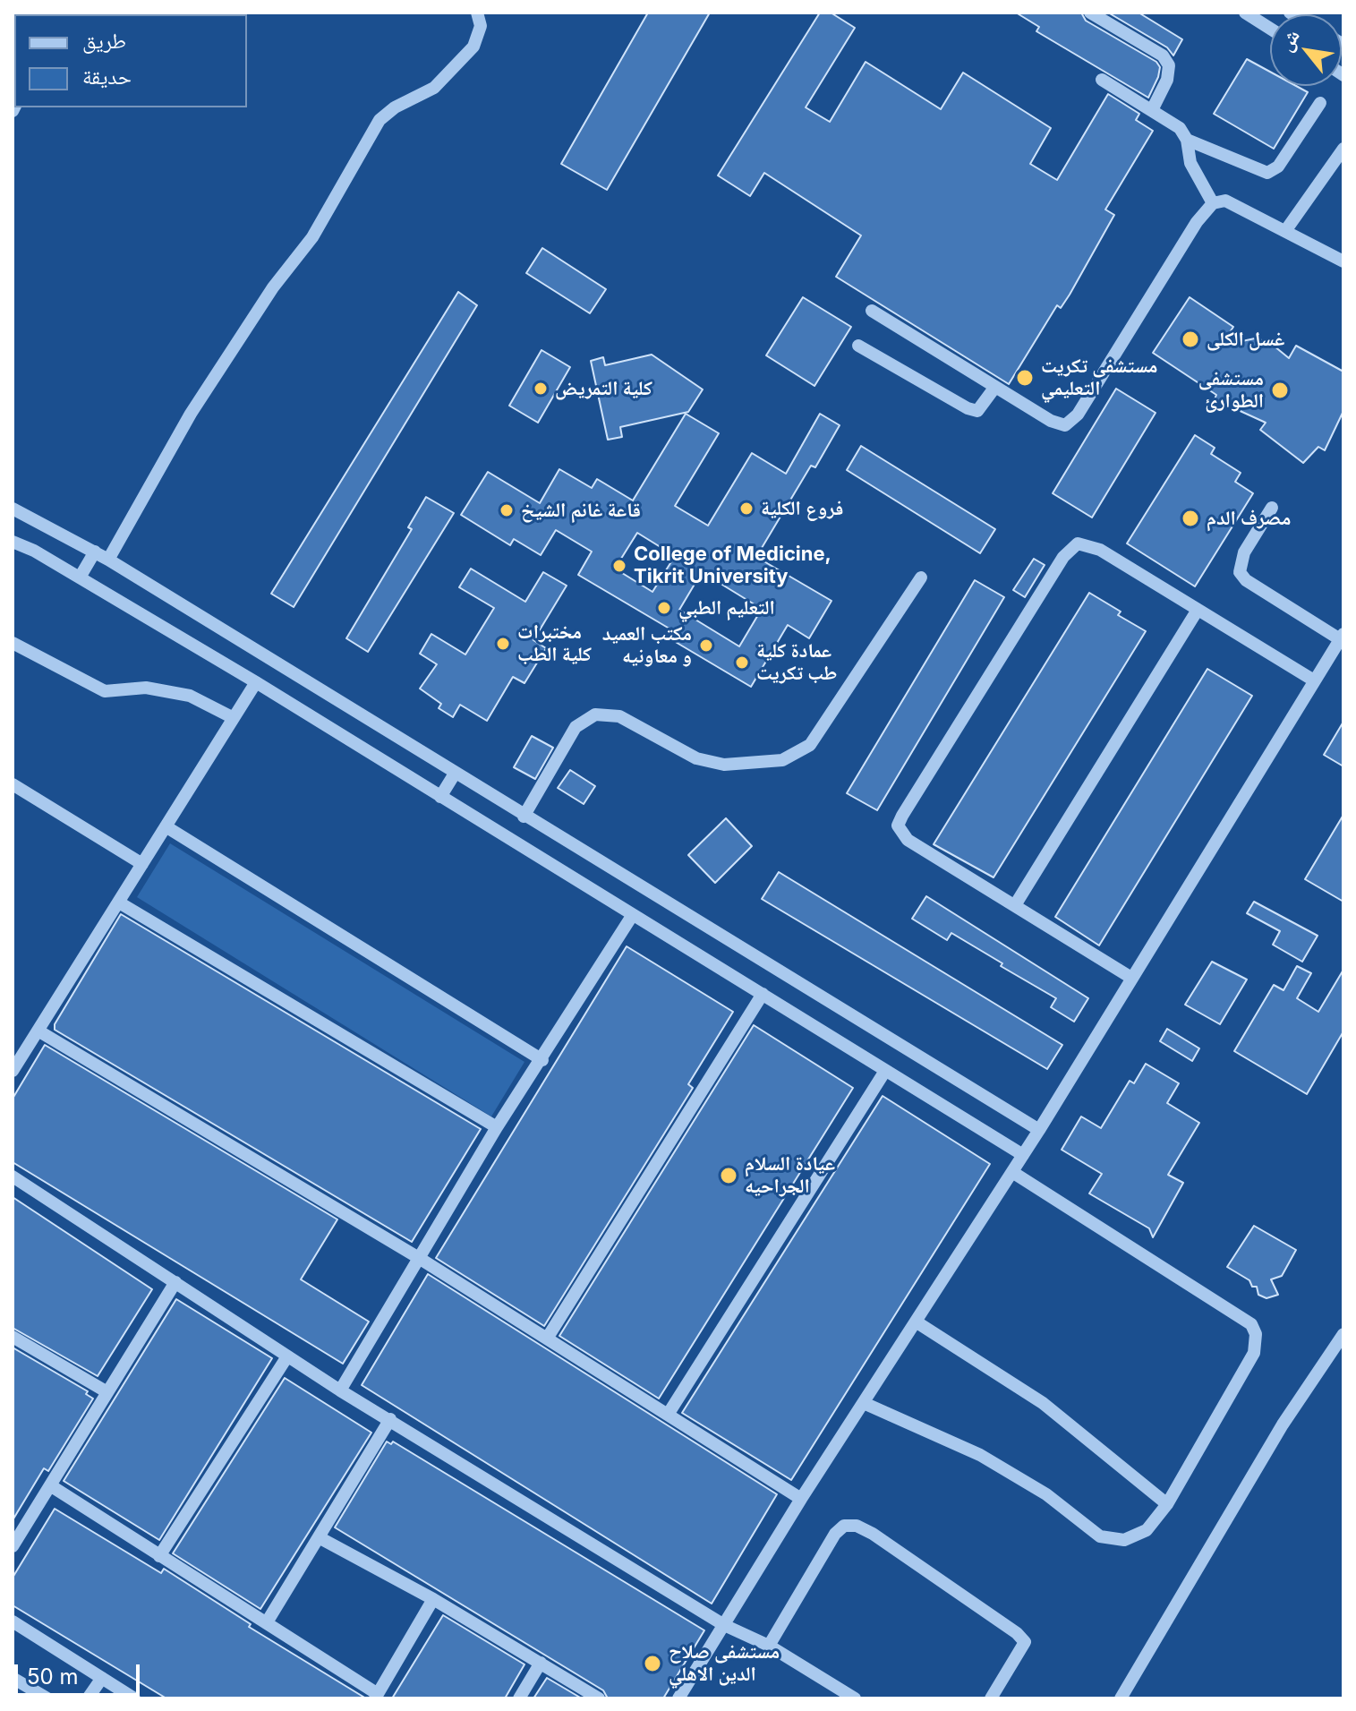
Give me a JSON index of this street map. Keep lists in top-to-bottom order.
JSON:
{
  "places": [
    "غسل الكلى",
    "مستشفى تكريت التعليمي",
    "كلية التمريض",
    "مستشفى الطوارئ",
    "فروع الكلية",
    "قاعة غانم الشيخ",
    "مصرف الدم",
    "College of Medicine, Tikrit University",
    "التعليم الطبي",
    "مختبرات كلية الطب",
    "مكتب العميد و معاونيه",
    "عمادة كلية طب تكريت",
    "عيادة السلام الجراحيه",
    "مستشفى صلاح الدين الاهلي"
  ],
  "legend": ["طريق", "حديقة"],
  "scale_bar": "50 m",
  "north": "top left"
}
